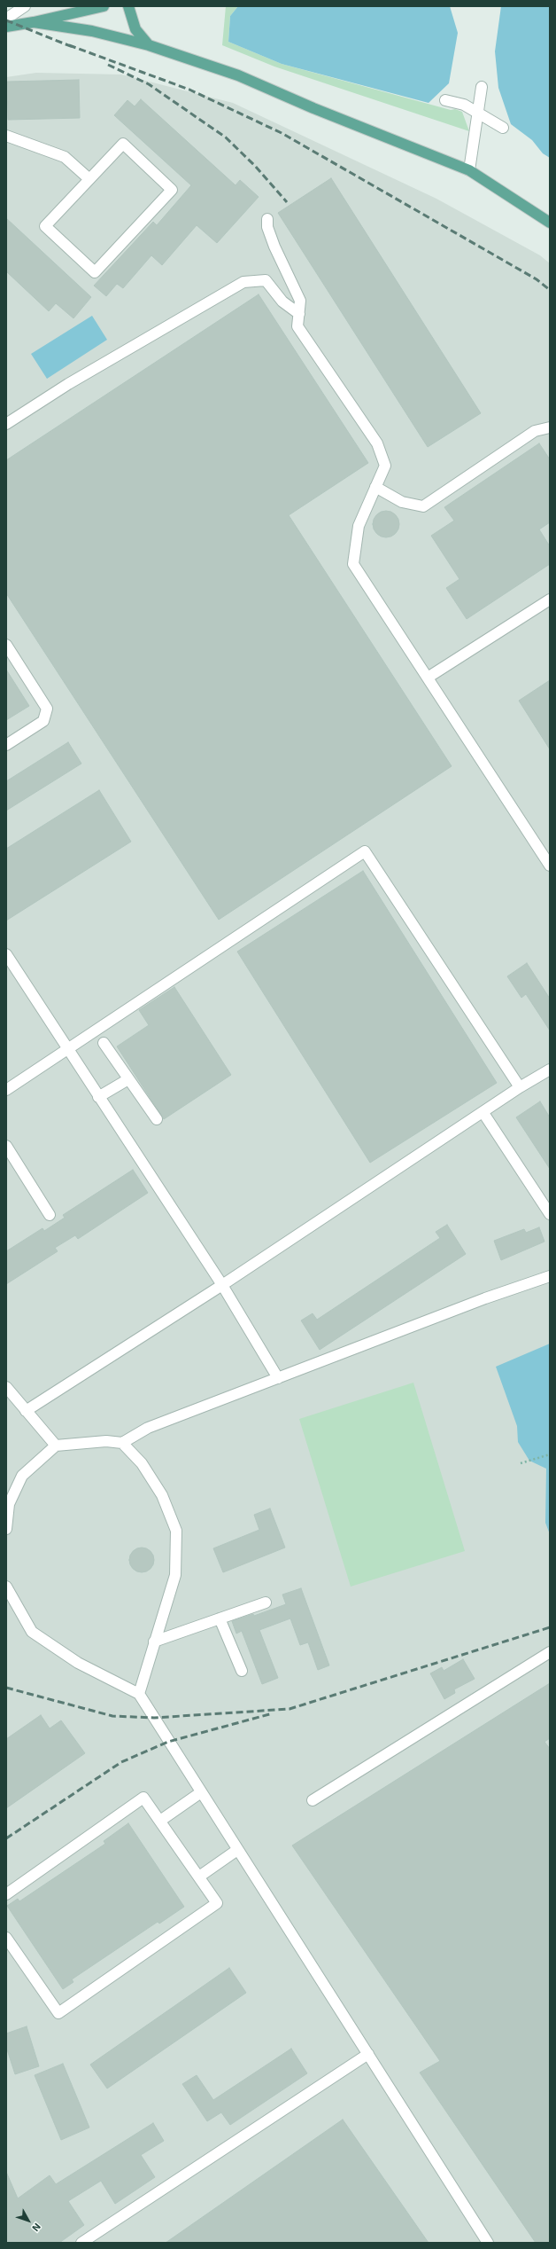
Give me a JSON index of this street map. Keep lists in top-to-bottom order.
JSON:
{
  "north": "bottom right"
}
